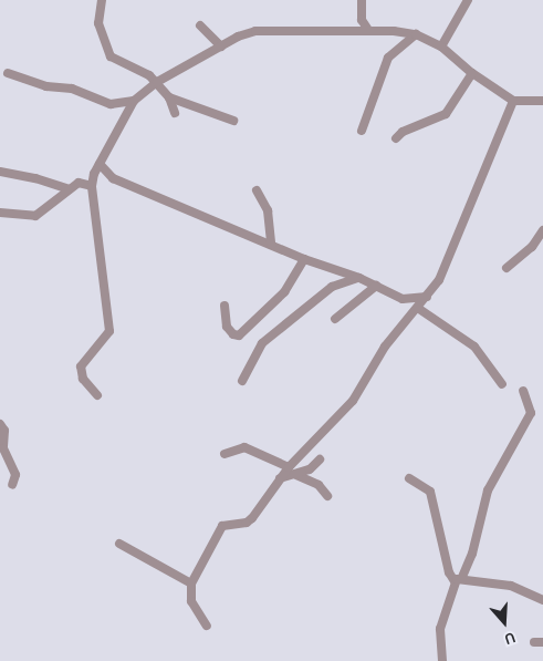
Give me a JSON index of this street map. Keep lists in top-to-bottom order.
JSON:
{
  "north": "bottom"
}
